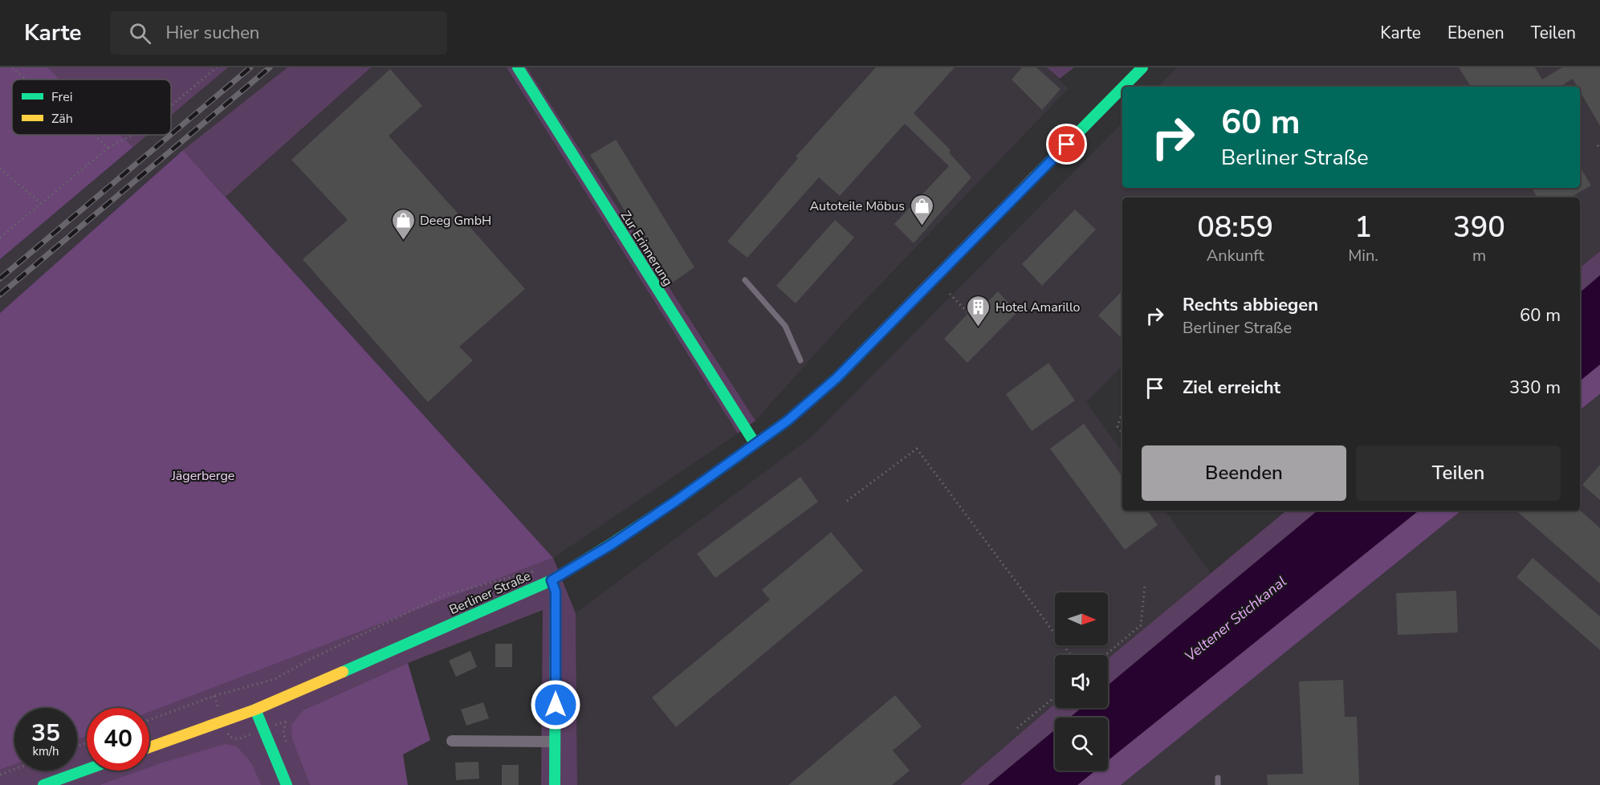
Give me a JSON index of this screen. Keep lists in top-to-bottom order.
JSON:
{
  "streets": {
    "main road": ["Zur Erinnerung", "Berliner Straße"]
  },
  "crossings": [
    ["Zur Erinnerung", "Berliner Straße"]
  ],
  "water": ["Veltener Stichkanal"],
  "parks": ["Jägerberge"],
  "places": {
    "shop": ["Autoteile Möbus", "Deeg GmbH"],
    "building": ["Hotel Amarillo"]
  },
  "legend": ["Frei", "Zäh"],
  "north": "right",
  "page": {
    "header": "Karte",
    "search": "Hier suchen",
    "nav": ["Karte", "Ebenen", "Teilen"],
    "turn": ["60 m", "Berliner Straße"],
    "eta": [
      "08:59",
      "Ankunft",
      "1",
      "Min.",
      "390",
      "m"
    ],
    "list": [
      {
        "name": "Rechts abbiegen",
        "note": "Berliner Straße",
        "value": "60 m"
      },
      {
        "name": "Ziel erreicht",
        "value": "330 m"
      }
    ],
    "buttons": ["Beenden", "Teilen"],
    "speed": "35 km/h",
    "limit": "40"
  }
}
